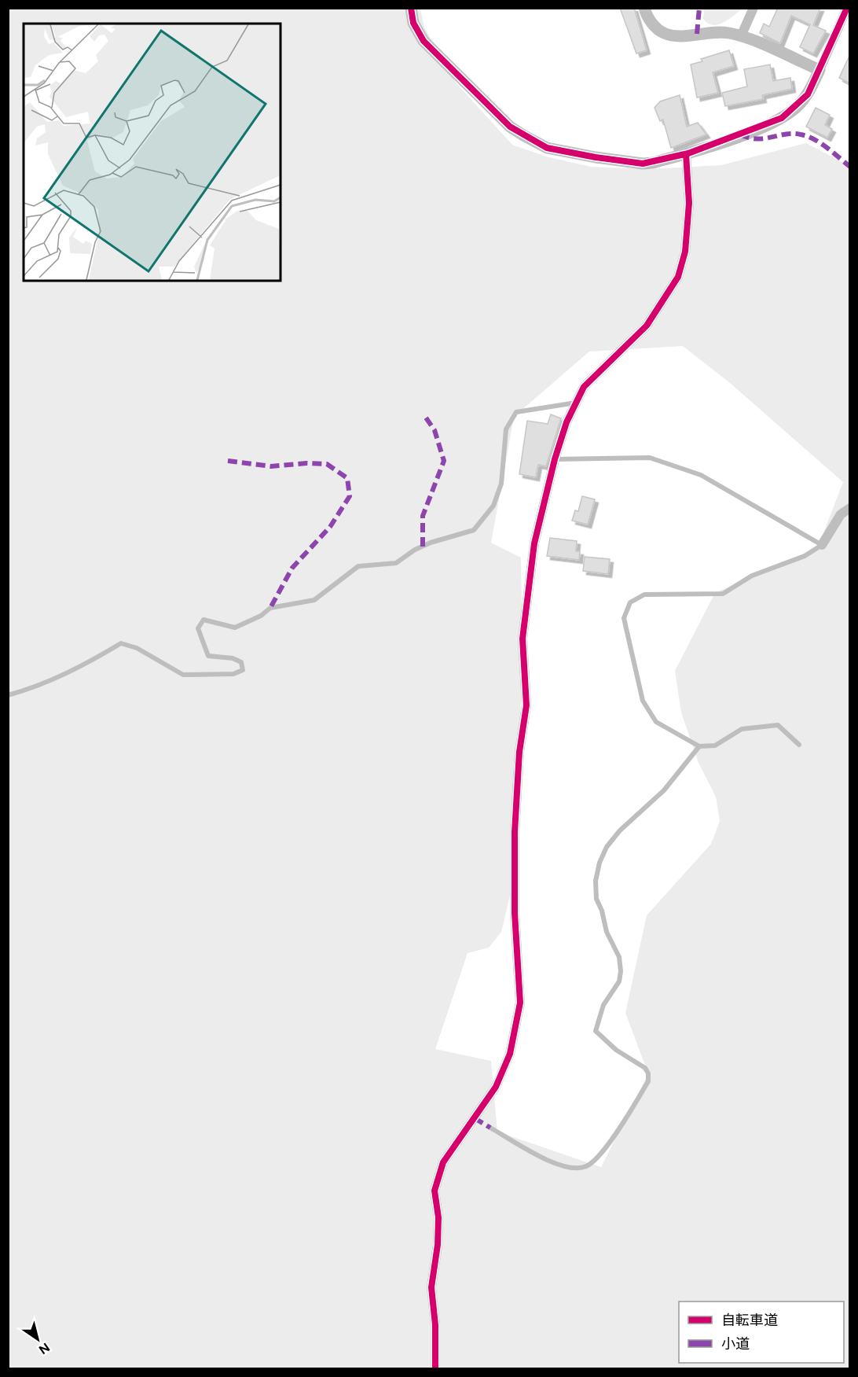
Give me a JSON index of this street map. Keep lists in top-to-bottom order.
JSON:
{
  "legend": ["自転車道", "小道"],
  "north": "bottom right"
}
